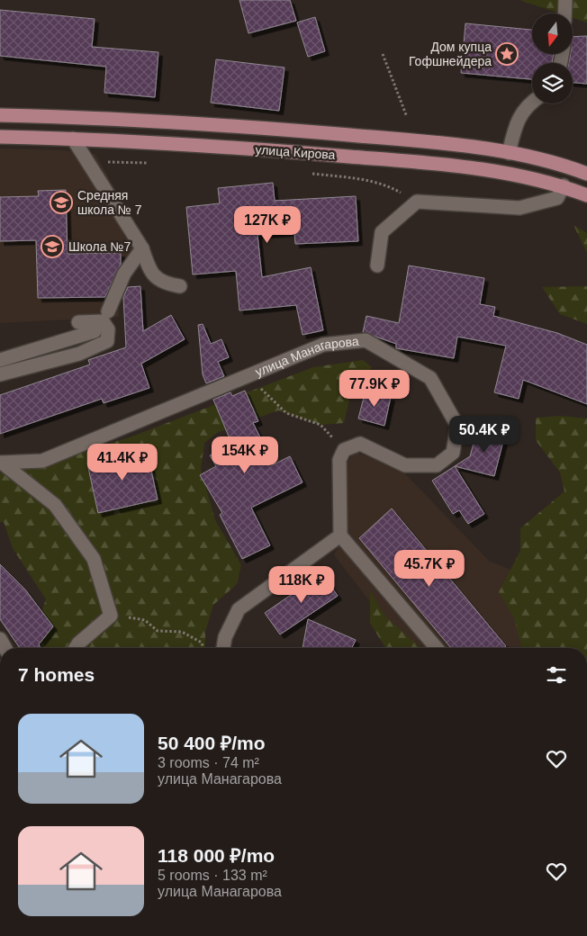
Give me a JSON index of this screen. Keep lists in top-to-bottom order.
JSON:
{
  "streets": {
    "main road": ["улица Кирова"],
    "street": ["улица Манагарова"]
  },
  "places": {
    "place": ["Дом купца Гофшнейдера"],
    "school or university": ["Средняя школа № 7", "Школа №7"]
  },
  "north": "bottom",
  "page": {
    "price": [
      "127K ₽",
      "77.9K ₽",
      "50.4K ₽",
      "154K ₽",
      "41.4K ₽",
      "45.7K ₽",
      "118K ₽"
    ],
    "heading": "7 homes",
    "list": [
      {
        "name": "50 400 ₽/mo",
        "note": "3 rooms · 74 m² · улица Манагарова"
      },
      {
        "name": "118 000 ₽/mo",
        "note": "5 rooms · 133 m² · улица Манагарова"
      }
    ]
  }
}
